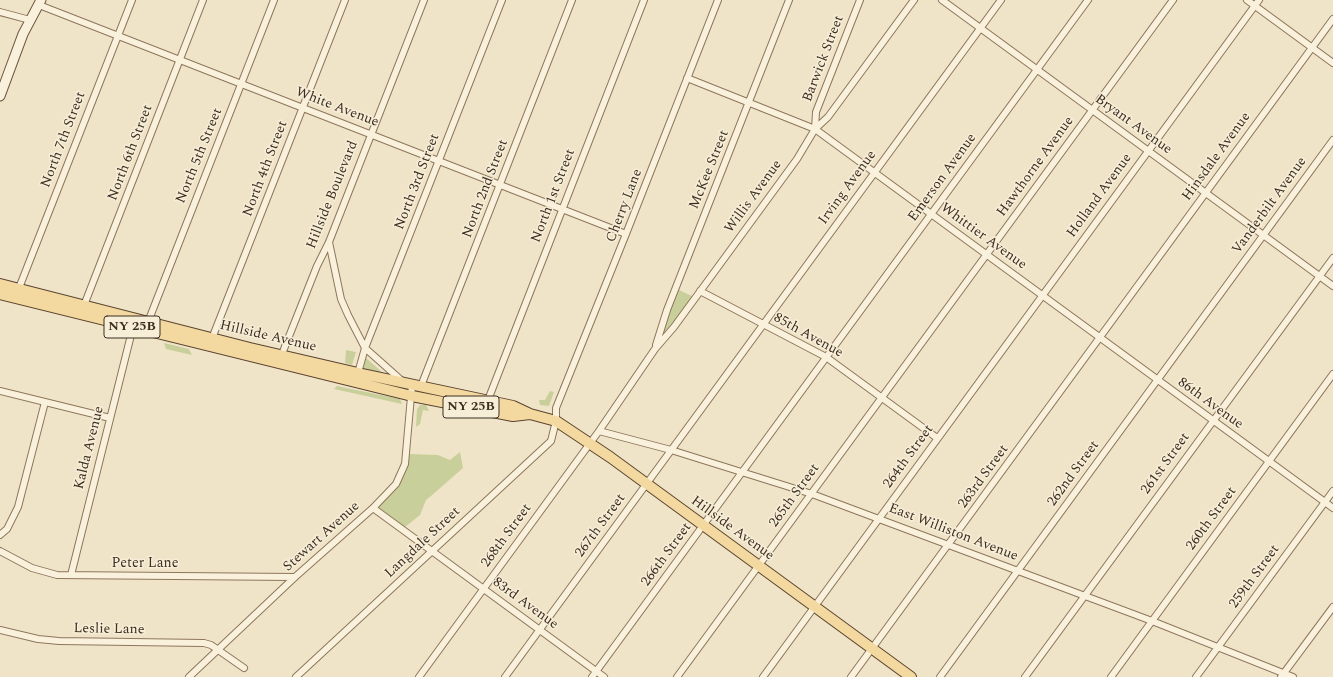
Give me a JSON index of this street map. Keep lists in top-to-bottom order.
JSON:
{
  "streets": {
    "main road": ["NY 25B", "Hillside Avenue"],
    "street": [
      "Barwick Street",
      "White Avenue",
      "Bryant Avenue",
      "North 7th Street",
      "North 6th Street",
      "North 5th Street",
      "Hinsdale Avenue",
      "Hawthorne Avenue",
      "North 4th Street",
      "McKee Street",
      "Emerson Avenue",
      "North 3rd Street",
      "Irving Avenue",
      "North 2nd Street",
      "Hillside Boulevard",
      "North 1st Street",
      "Holland Avenue",
      "Willis Avenue",
      "Cherry Lane",
      "Vanderbilt Avenue",
      "Whittier Avenue",
      "85th Avenue",
      "86th Avenue",
      "Kalda Avenue",
      "264th Street",
      "261st Street",
      "262nd Street",
      "263rd Street",
      "265th Street",
      "260th Street",
      "267th Street",
      "East Williston Avenue",
      "268th Street",
      "Stewart Avenue",
      "Langdale Street",
      "266th Street",
      "Peter Lane",
      "259th Street",
      "83rd Avenue",
      "Leslie Lane"
    ]
  },
  "crossings": [
    ["Barwick Street", "Willis Avenue"],
    ["Barwick Street", "Whittier Avenue"],
    ["White Avenue", "North 7th Street"],
    ["White Avenue", "North 6th Street"],
    ["White Avenue", "North 5th Street"],
    ["White Avenue", "North 4th Street"],
    ["White Avenue", "North 3rd Street"],
    ["White Avenue", "North 2nd Street"],
    ["White Avenue", "Hillside Boulevard"],
    ["White Avenue", "North 1st Street"],
    ["White Avenue", "Cherry Lane"],
    ["Bryant Avenue", "Hinsdale Avenue"],
    ["Bryant Avenue", "Hawthorne Avenue"],
    ["Bryant Avenue", "Emerson Avenue"],
    ["Bryant Avenue", "Irving Avenue"],
    ["Bryant Avenue", "Holland Avenue"],
    ["Bryant Avenue", "Vanderbilt Avenue"],
    ["Bryant Avenue", "261st Street"],
    ["North 7th Street", "Hillside Avenue"],
    ["North 6th Street", "Hillside Avenue"],
    ["North 5th Street", "Hillside Avenue"],
    ["Hinsdale Avenue", "263rd Street"],
    ["Hawthorne Avenue", "Whittier Avenue"],
    ["Hawthorne Avenue", "265th Street"],
    ["North 4th Street", "Hillside Avenue"],
    ["McKee Street", "Willis Avenue"],
    ["McKee Street", "Whittier Avenue"],
    ["Emerson Avenue", "Whittier Avenue"],
    ["Emerson Avenue", "85th Avenue"],
    ["Emerson Avenue", "266th Street"],
    ["North 3rd Street", "Hillside Avenue"],
    ["Irving Avenue", "Whittier Avenue"],
    ["Irving Avenue", "85th Avenue"],
    ["Irving Avenue", "267th Street"],
    ["North 2nd Street", "Hillside Avenue"],
    ["North 2nd Street", "Stewart Avenue"],
    ["Hillside Boulevard", "Hillside Avenue"],
    ["North 1st Street", "Hillside Avenue"],
    ["Holland Avenue", "Whittier Avenue"],
    ["Holland Avenue", "264th Street"],
    ["Willis Avenue", "Whittier Avenue"],
    ["Willis Avenue", "85th Avenue"],
    ["Willis Avenue", "268th Street"],
    ["Cherry Lane", "Whittier Avenue"],
    ["Cherry Lane", "Hillside Avenue"],
    ["Cherry Lane", "Langdale Street"],
    ["Vanderbilt Avenue", "262nd Street"],
    ["Whittier Avenue", "86th Avenue"],
    ["85th Avenue", "264th Street"],
    ["85th Avenue", "265th Street"],
    ["Hillside Avenue", "Kalda Avenue"],
    ["Hillside Avenue", "264th Street"],
    ["Hillside Avenue", "263rd Street"],
    ["Hillside Avenue", "265th Street"],
    ["Hillside Avenue", "267th Street"],
    ["Hillside Avenue", "268th Street"],
    ["Hillside Avenue", "Stewart Avenue"],
    ["Hillside Avenue", "Langdale Street"],
    ["Hillside Avenue", "266th Street"],
    ["86th Avenue", "261st Street"],
    ["86th Avenue", "262nd Street"],
    ["86th Avenue", "263rd Street"],
    ["86th Avenue", "260th Street"],
    ["86th Avenue", "259th Street"],
    ["Kalda Avenue", "Peter Lane"],
    ["264th Street", "East Williston Avenue"],
    ["261st Street", "East Williston Avenue"],
    ["262nd Street", "East Williston Avenue"],
    ["263rd Street", "East Williston Avenue"],
    ["265th Street", "East Williston Avenue"],
    ["260th Street", "East Williston Avenue"],
    ["267th Street", "East Williston Avenue"],
    ["267th Street", "83rd Avenue"],
    ["East Williston Avenue", "268th Street"],
    ["East Williston Avenue", "266th Street"],
    ["East Williston Avenue", "259th Street"],
    ["268th Street", "83rd Avenue"],
    ["Stewart Avenue", "Peter Lane"],
    ["Stewart Avenue", "83rd Avenue"],
    ["Stewart Avenue", "Leslie Lane"],
    ["Langdale Street", "83rd Avenue"],
    ["266th Street", "83rd Avenue"]
  ]
}
